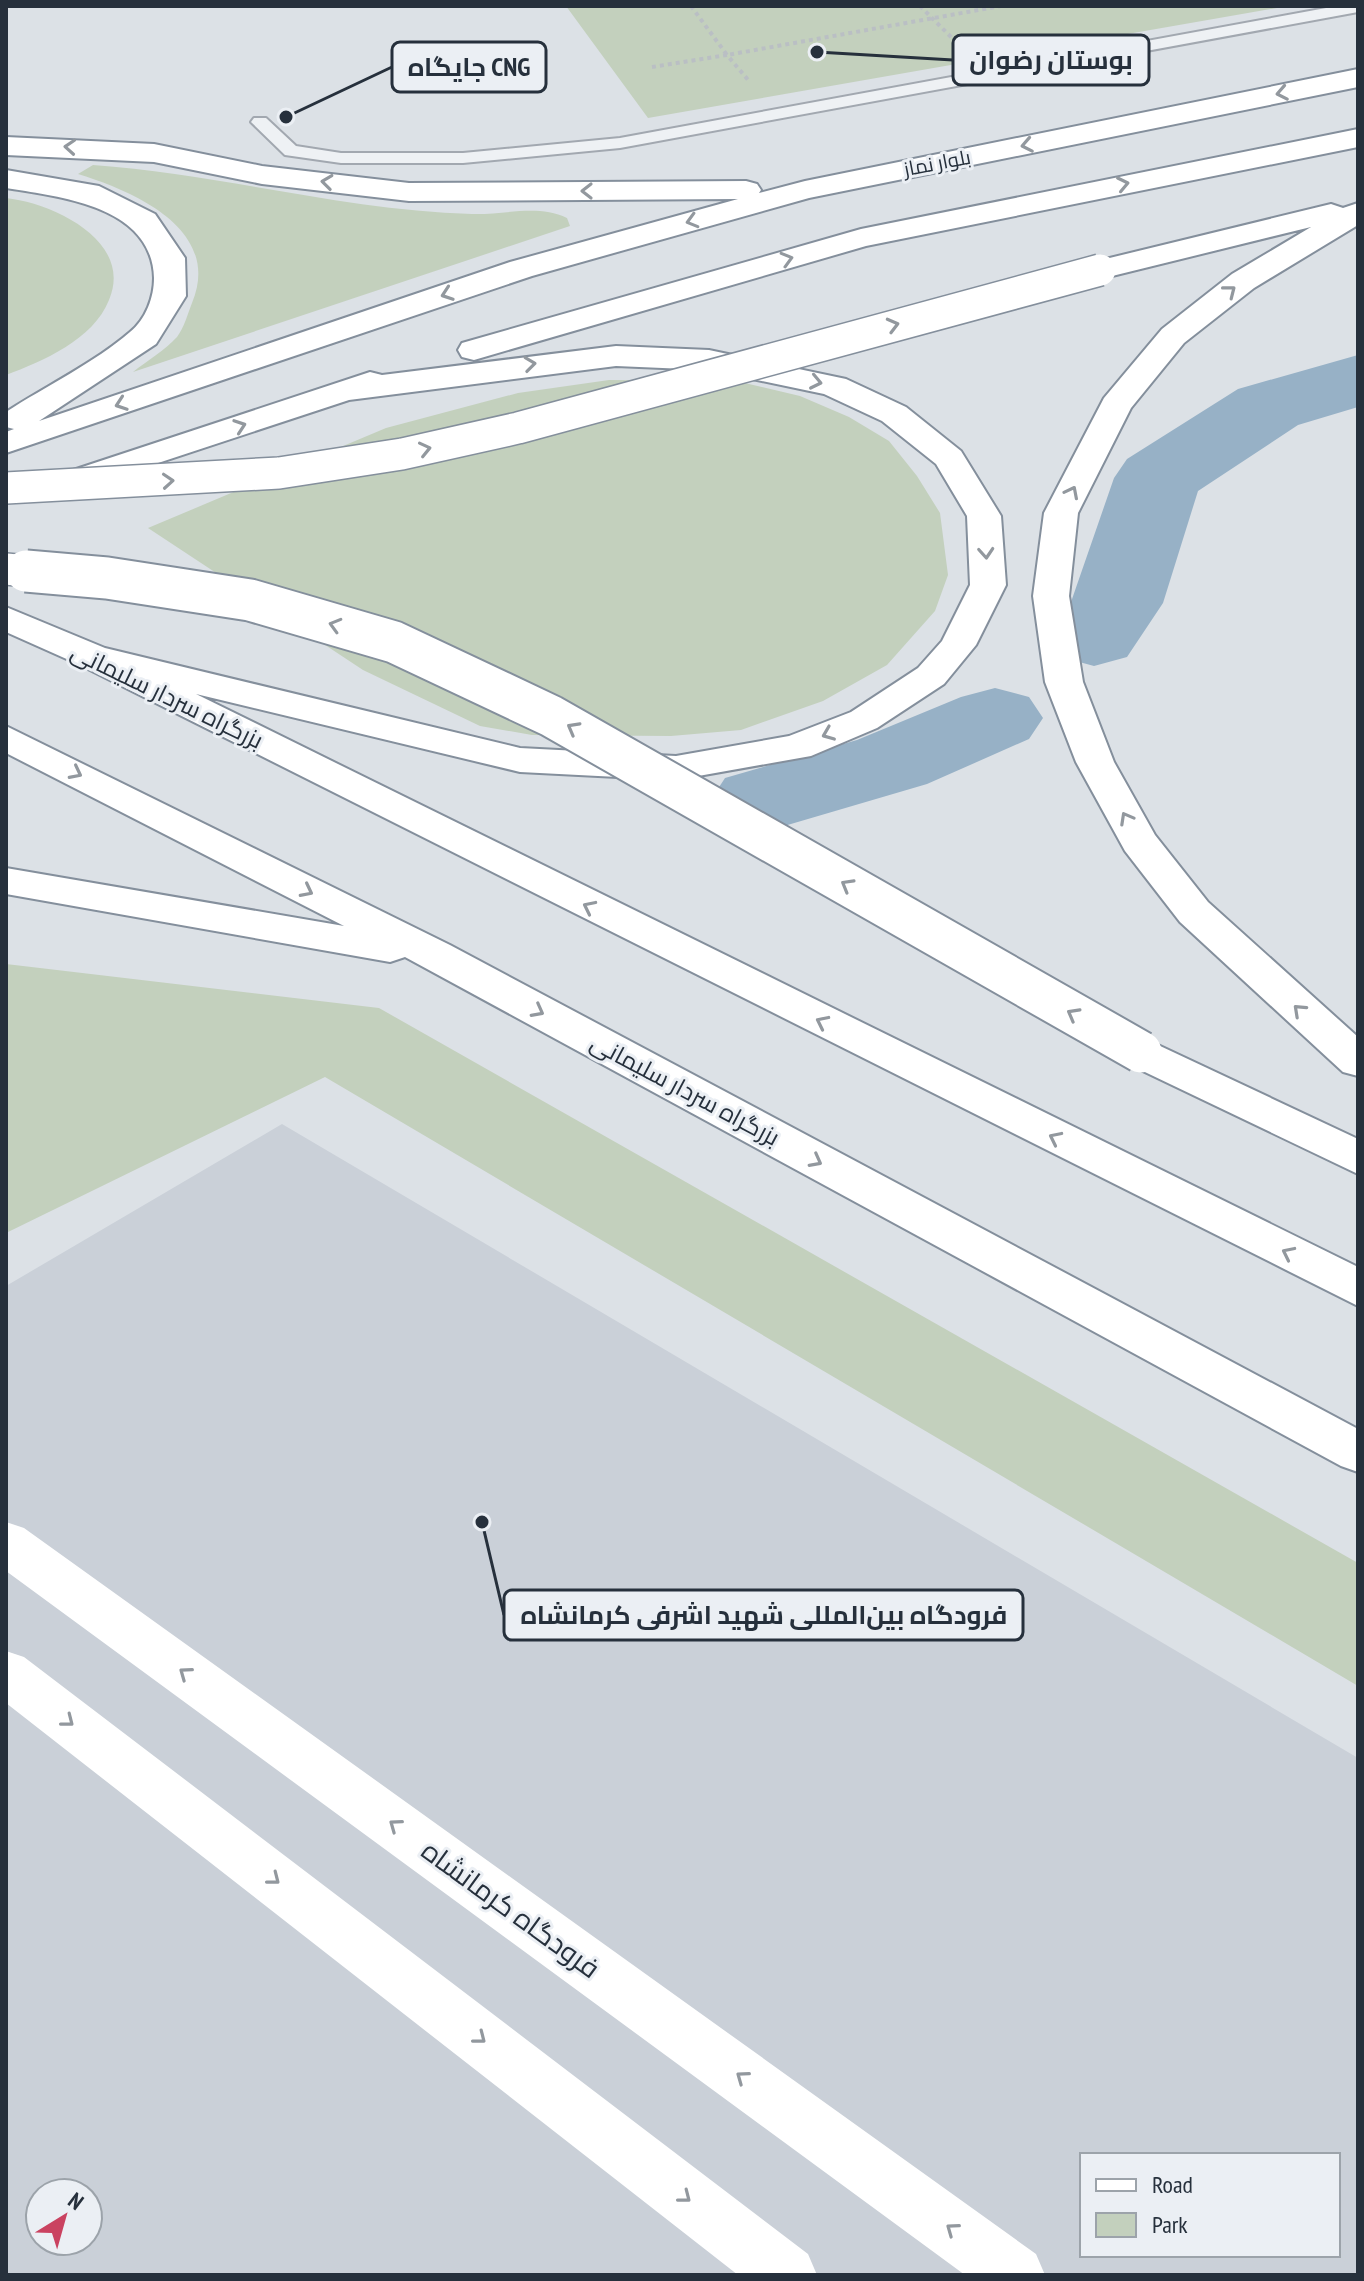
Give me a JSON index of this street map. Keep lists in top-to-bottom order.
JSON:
{
  "streets": {
    "main road": ["بلوار نماز", "بزرگراه سردار سلیمانی", "فرودگاه کرمانشاه"]
  },
  "places": ["بوستان رضوان", "جایگاه CNG", "فرودگاه بین‌المللی شهید اشرفی کرمانشاه"],
  "legend": ["Road", "Park"],
  "north": "top right"
}
